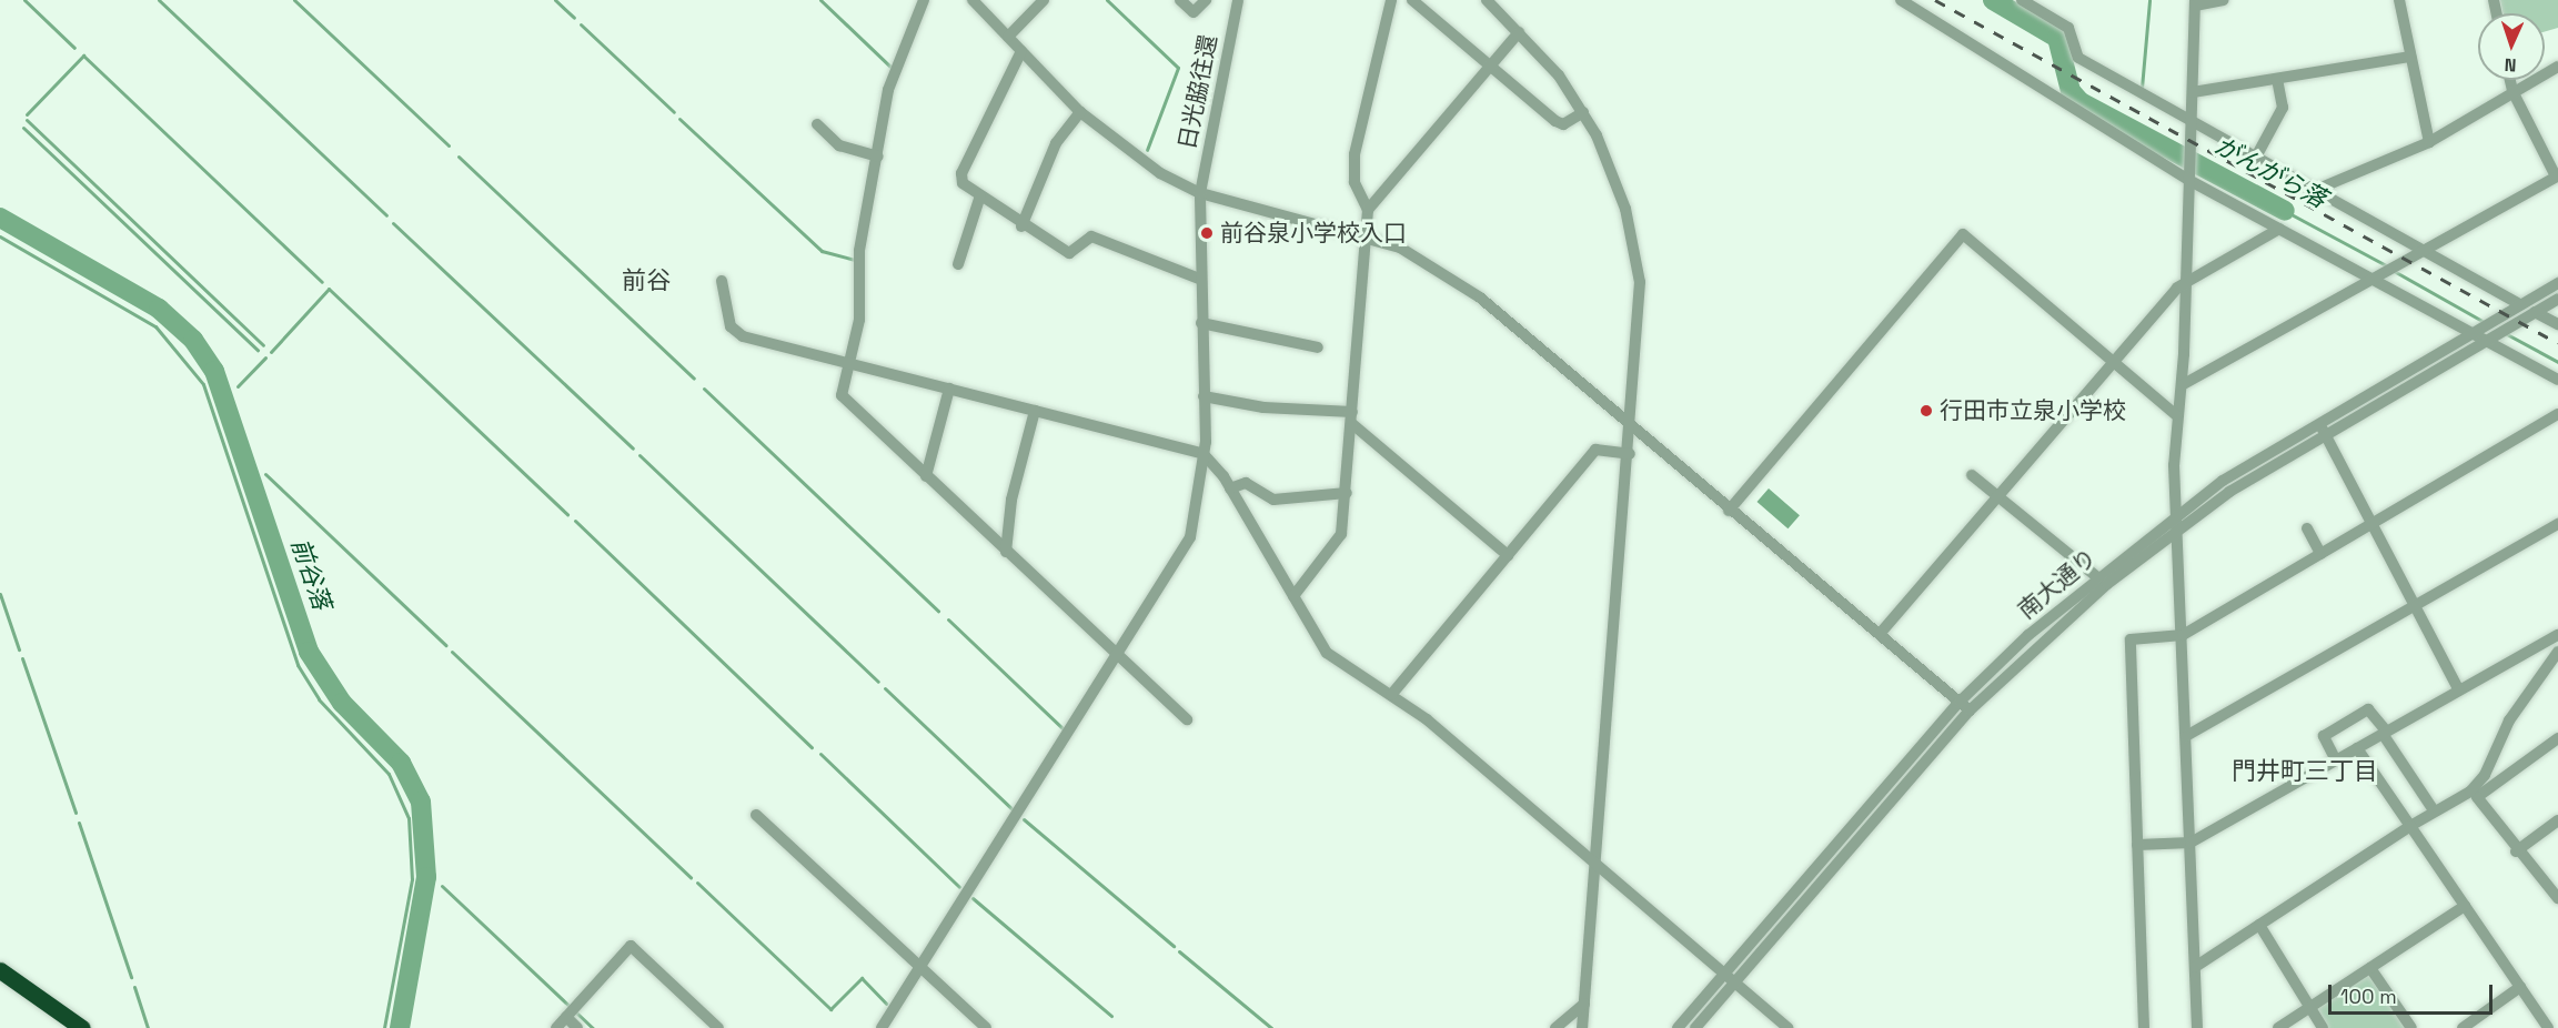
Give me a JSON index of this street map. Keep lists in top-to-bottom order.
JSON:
{
  "streets": {
    "street": ["日光脇往還", "南大通り"]
  },
  "districts": ["前谷", "門井町三丁目"],
  "water": ["がんがら落", "前谷落"],
  "places": ["前谷泉小学校入口", "行田市立泉小学校"],
  "scale_bar": "100 m",
  "north": "bottom"
}
